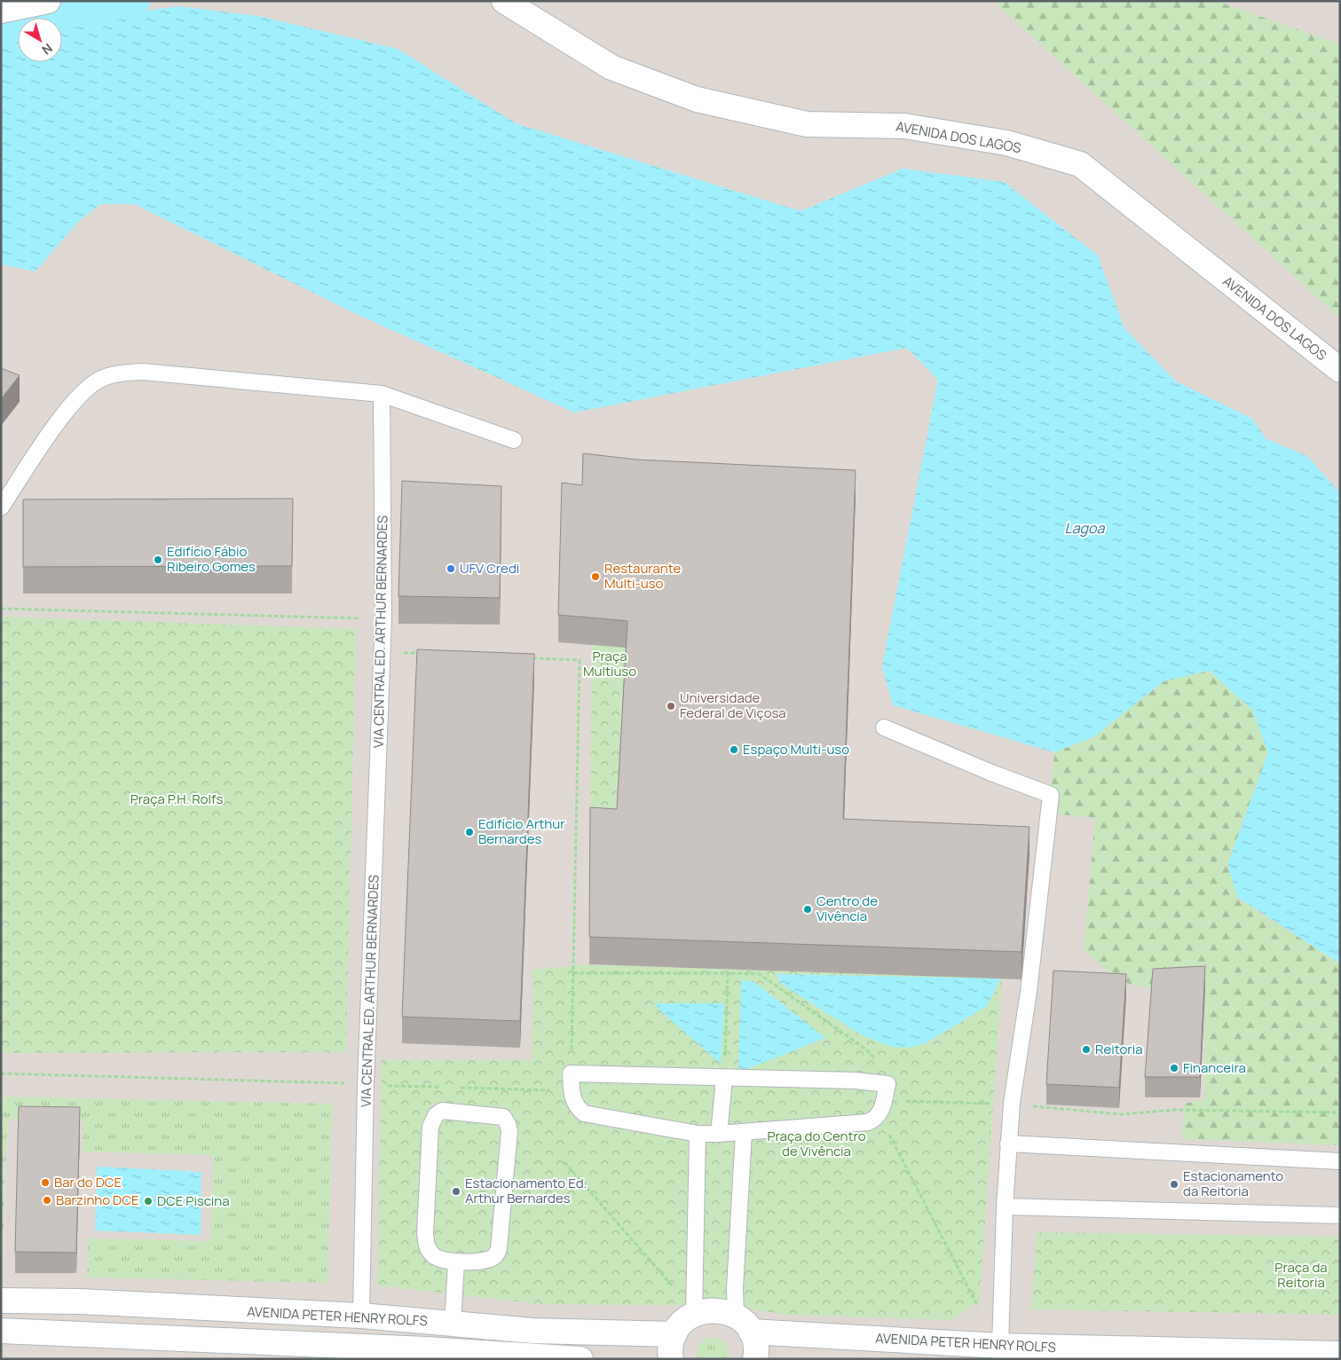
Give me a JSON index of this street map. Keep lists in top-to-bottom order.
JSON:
{
  "streets": {
    "main road": ["AVENIDA DOS LAGOS", "AVENIDA PETER HENRY ROLFS"],
    "lane": ["VIA CENTRAL ED. ARTHUR BERNARDES"]
  },
  "crossings": [
    ["VIA CENTRAL ED. ARTHUR BERNARDES", "AVENIDA PETER HENRY ROLFS"]
  ],
  "water": ["Lagoa"],
  "parks": [
    "Praça Multiuso",
    "Praça P.H. Rolfs",
    "Praça do Centro de Vivência",
    "Praça da Reitoria"
  ],
  "places": [
    "Edifício Fábio Ribeiro Gomes",
    "UFV Credi",
    "Restaurante Multi-uso",
    "Universidade Federal de Viçosa",
    "Espaço Multi-uso",
    "Edifício Arthur Bernardes",
    "Centro de Vivência",
    "Reitoria",
    "Financeira",
    "Bar do DCE",
    "Estacionamento da Reitoria",
    "Estacionamento Ed. Arthur Bernardes",
    "Barzinho DCE",
    "DCE Piscina"
  ],
  "north": "bottom right"
}
